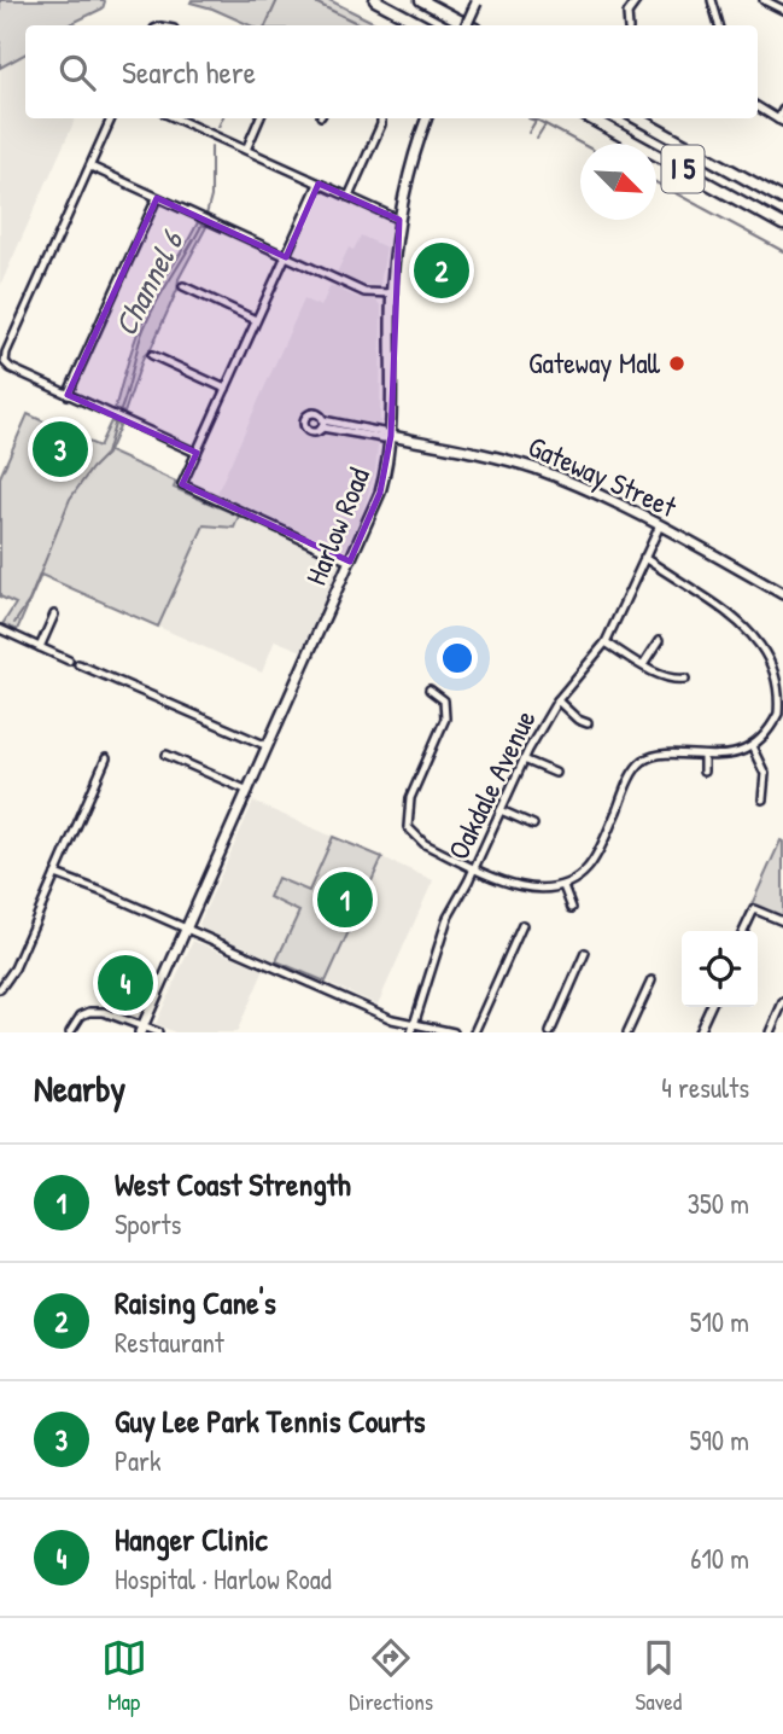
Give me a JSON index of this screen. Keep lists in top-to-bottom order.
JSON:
{
  "streets": {
    "highway": ["I 5"],
    "main road": ["Gateway Street", "Harlow Road"],
    "street": ["Oakdale Avenue"]
  },
  "crossings": [
    ["Gateway Street", "Harlow Road"],
    ["Gateway Street", "Oakdale Avenue"]
  ],
  "water": ["Channel 6"],
  "places": ["Gateway Mall"],
  "north": "bottom right",
  "page": {
    "search": "Search here",
    "pins": [
      "2",
      "3",
      "1",
      "4"
    ],
    "heading": ["Nearby", "4 results"],
    "list": [
      {
        "mark": "1",
        "name": "West Coast Strength",
        "note": "Sports",
        "value": "350 m"
      },
      {
        "mark": "2",
        "name": "Raising Cane's",
        "note": "Restaurant",
        "value": "510 m"
      },
      {
        "mark": "3",
        "name": "Guy Lee Park Tennis Courts",
        "note": "Park",
        "value": "590 m"
      },
      {
        "mark": "4",
        "name": "Hanger Clinic",
        "note": "Hospital · Harlow Road",
        "value": "610 m"
      }
    ],
    "nav": ["Map", "Directions", "Saved"]
  }
}
